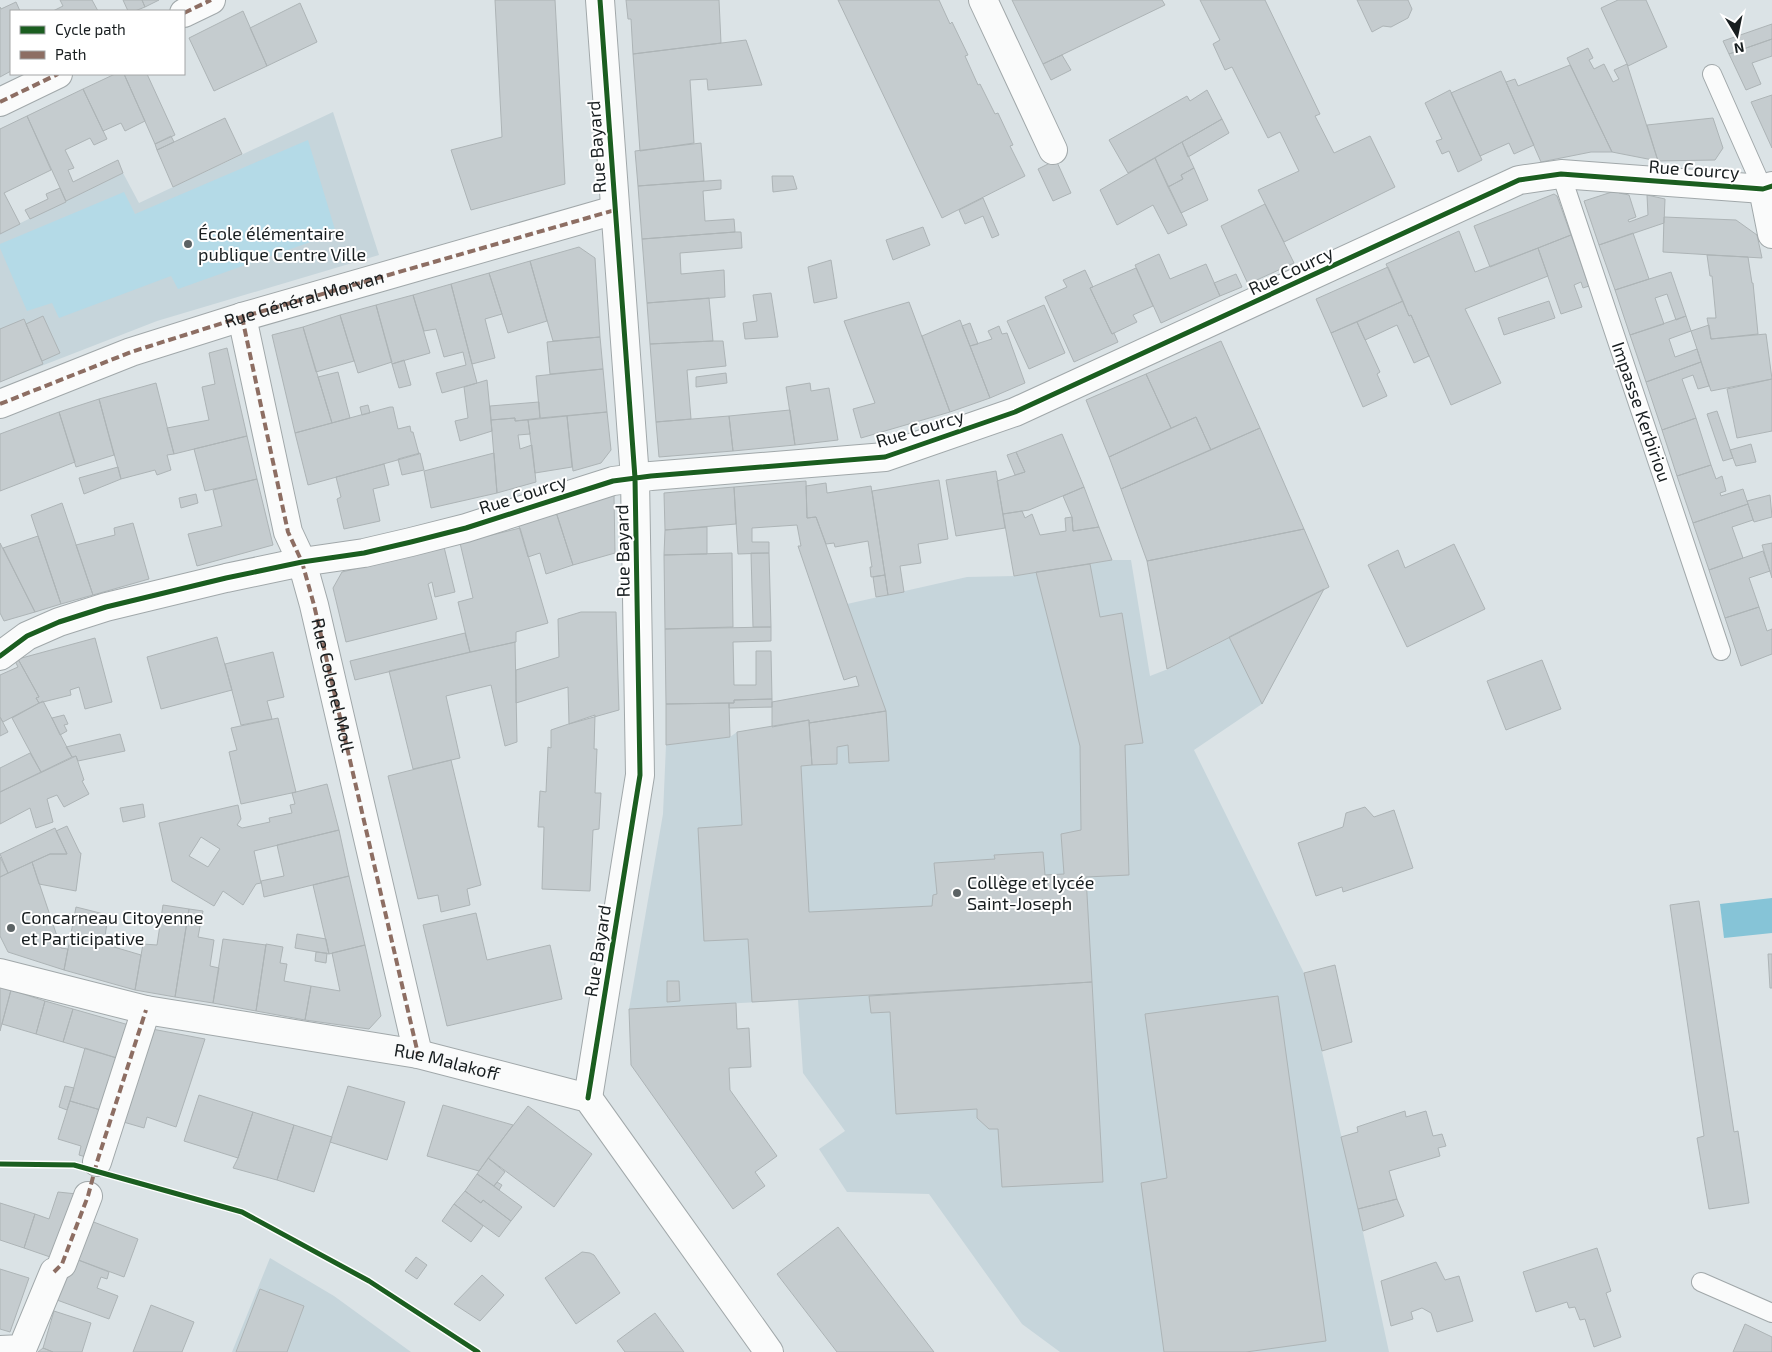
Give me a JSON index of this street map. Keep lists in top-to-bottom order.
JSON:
{
  "streets": {
    "street": [
      "Rue Bayard",
      "Rue Courcy",
      "Rue Général Morvan",
      "Rue Colonel Moll",
      "Rue Malakoff"
    ],
    "lane": ["Impasse Kerbiriou"]
  },
  "crossings": [
    ["Rue Bayard", "Rue Courcy"],
    ["Rue Bayard", "Rue Général Morvan"],
    ["Rue Bayard", "Rue Malakoff"],
    ["Rue Courcy", "Impasse Kerbiriou"],
    ["Rue Courcy", "Rue Colonel Moll"],
    ["Rue Général Morvan", "Rue Colonel Moll"],
    ["Rue Colonel Moll", "Rue Malakoff"]
  ],
  "places": ["École élémentaire publique Centre Ville", "Collège et lycée Saint-Joseph", "Concarneau Citoyenne et Participative"],
  "legend": ["Cycle path", "Path"],
  "north": "bottom"
}
